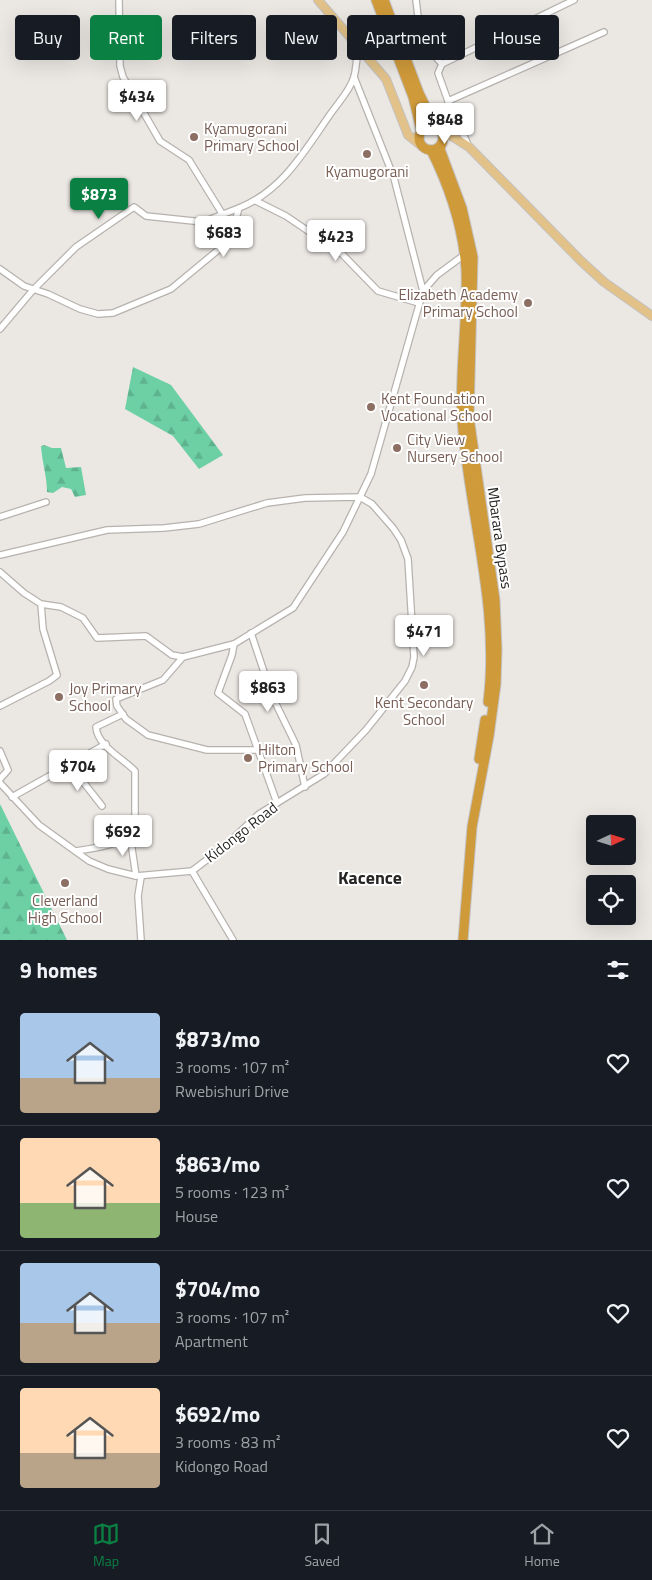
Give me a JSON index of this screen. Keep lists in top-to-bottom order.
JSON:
{
  "streets": {
    "highway": ["Mbarara Bypass"],
    "street": ["Kidongo Road"]
  },
  "districts": ["Kacence"],
  "places": [
    "Kyamugorani Primary School",
    "Kyamugorani",
    "Elizabeth Academy Primary School",
    "Kent Foundation Vocational School",
    "City View Nursery School",
    "Kent Secondary School",
    "Joy Primary School",
    "Hilton Primary School",
    "Cleverland High School"
  ],
  "north": "right",
  "page": {
    "chip": [
      "Buy",
      "Rent",
      "Filters",
      "New",
      "Apartment",
      "House"
    ],
    "price": [
      "$434",
      "$848",
      "$873",
      "$683",
      "$423",
      "$471",
      "$863",
      "$704",
      "$692"
    ],
    "heading": "9 homes",
    "list": [
      {
        "name": "$873/mo",
        "note": "3 rooms · 107 m² · Rwebishuri Drive"
      },
      {
        "name": "$863/mo",
        "note": "5 rooms · 123 m² · House"
      },
      {
        "name": "$704/mo",
        "note": "3 rooms · 107 m² · Apartment"
      },
      {
        "name": "$692/mo",
        "note": "3 rooms · 83 m² · Kidongo Road"
      }
    ],
    "tabs": ["Map", "Saved", "Home"]
  }
}
